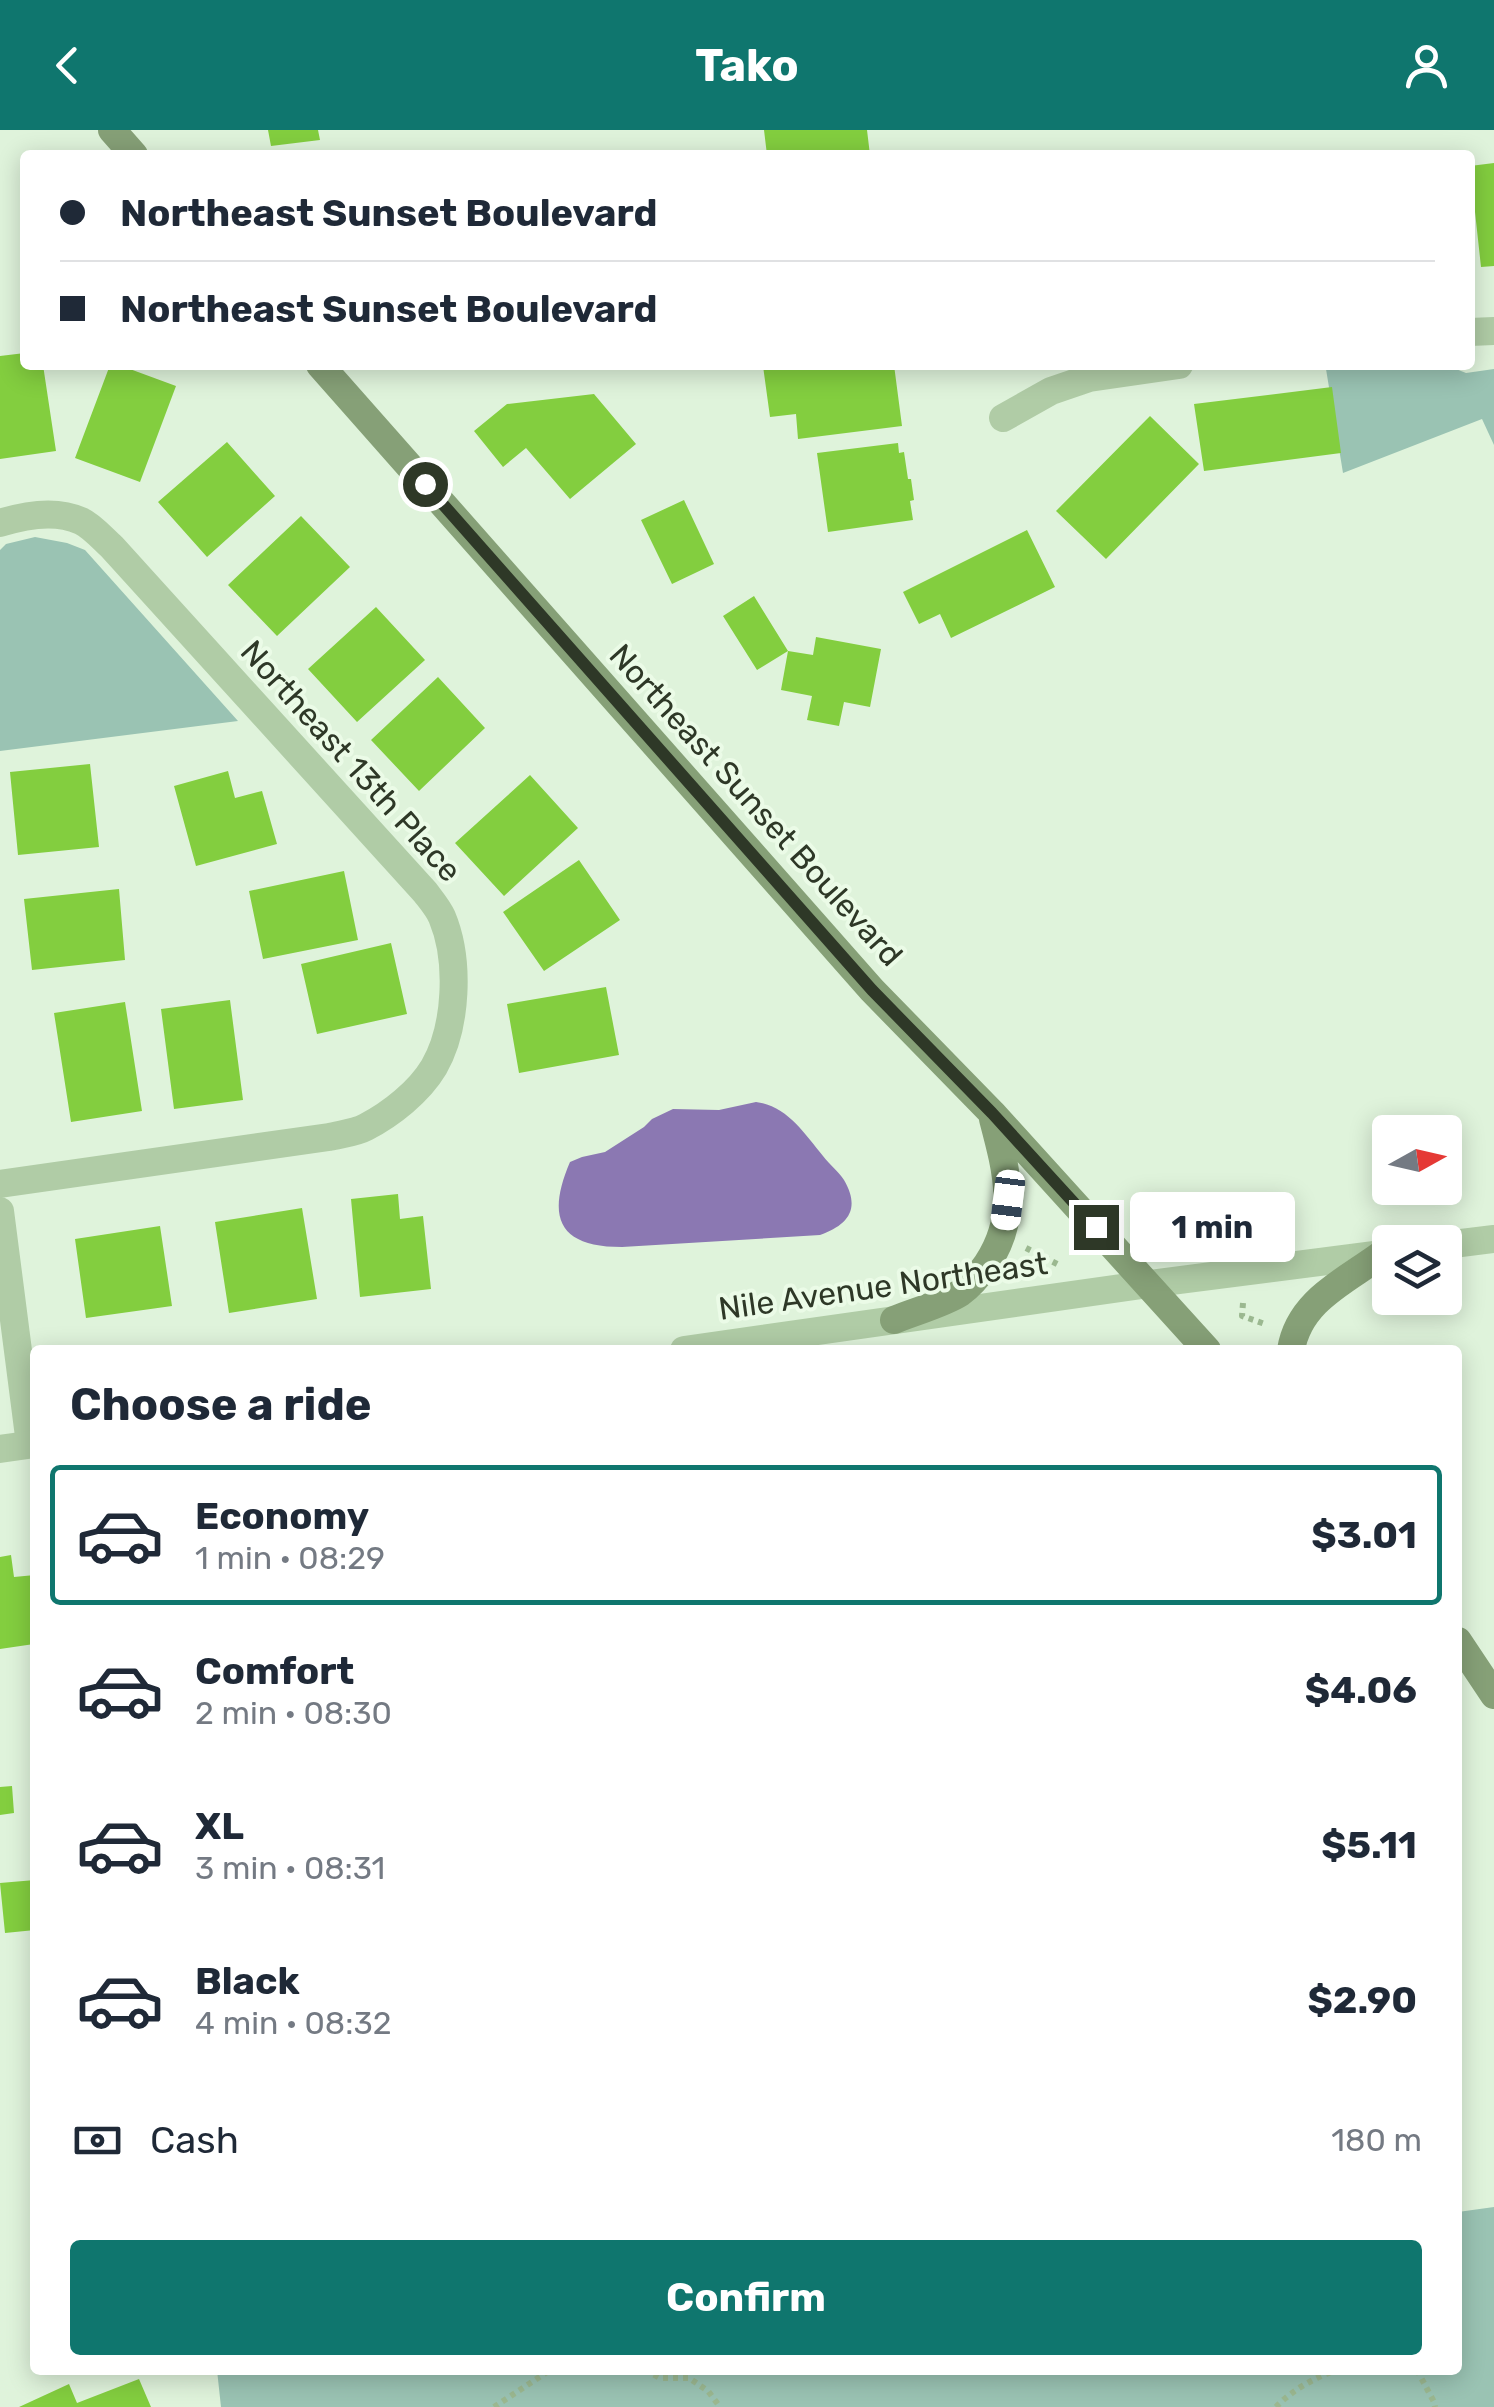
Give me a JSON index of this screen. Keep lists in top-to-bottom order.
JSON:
{
  "streets": {
    "main road": ["Northeast Sunset Boulevard"],
    "street": ["Northeast 13th Place", "Nile Avenue Northeast"]
  },
  "crossings": [
    ["Northeast Sunset Boulevard", "Nile Avenue Northeast"]
  ],
  "north": "right",
  "page": {
    "header": "Tako",
    "banner": ["Northeast Sunset Boulevard", "Northeast Sunset Boulevard"],
    "bubble": "1 min",
    "heading": "Choose a ride",
    "list": [
      {
        "name": "Economy",
        "note": "1 min · 08:29",
        "value": "$3.01"
      },
      {
        "name": "Comfort",
        "note": "2 min · 08:30",
        "value": "$4.06"
      },
      {
        "name": "XL",
        "note": "3 min · 08:31",
        "value": "$5.11"
      },
      {
        "name": "Black",
        "note": "4 min · 08:32",
        "value": "$2.90"
      }
    ],
    "pay": ["Cash", "180 m"],
    "buttons": "Confirm"
  }
}
